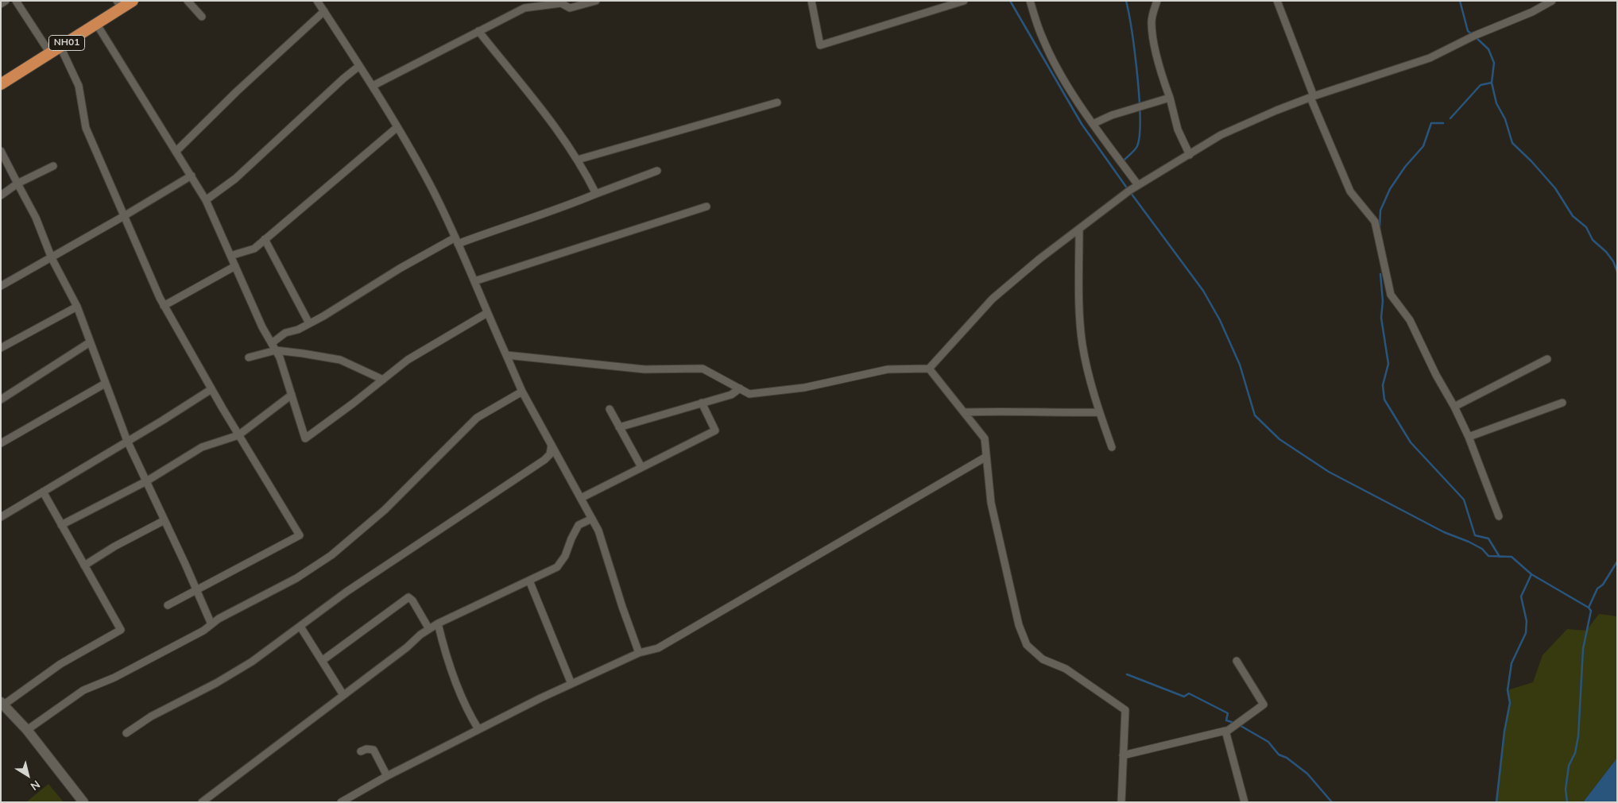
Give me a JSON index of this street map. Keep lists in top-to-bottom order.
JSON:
{
  "streets": {
    "highway": ["NH01"]
  },
  "north": "bottom right"
}
